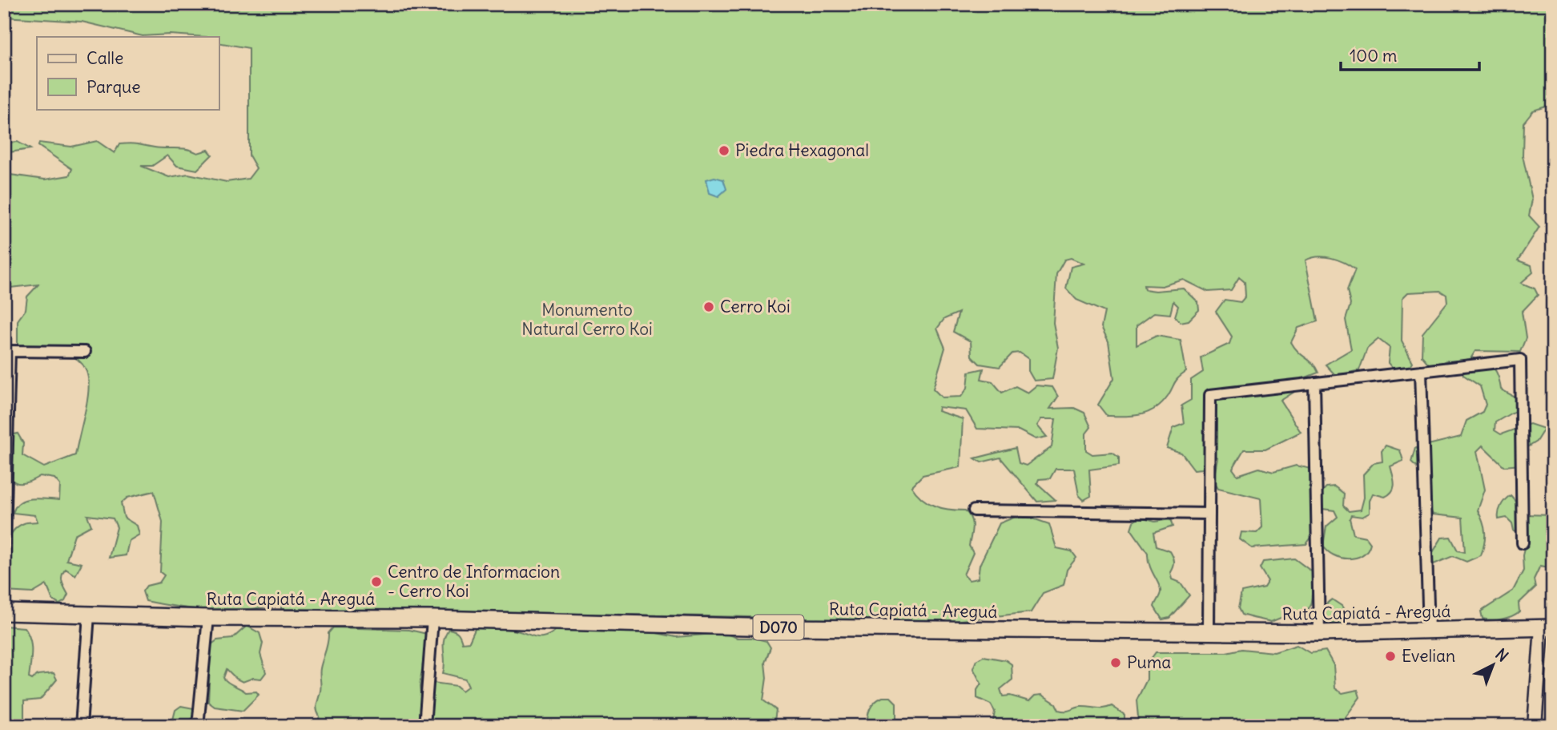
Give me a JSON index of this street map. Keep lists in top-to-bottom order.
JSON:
{
  "streets": {
    "main road": ["Ruta Capiatá - Areguá", "D070"]
  },
  "parks": ["Monumento Natural Cerro Koi"],
  "places": [
    "Piedra Hexagonal",
    "Cerro Koi",
    "Centro de Informacion - Cerro Koi",
    "Evelian",
    "Puma"
  ],
  "legend": ["Calle", "Parque"],
  "scale_bar": "100 m",
  "north": "top right"
}
